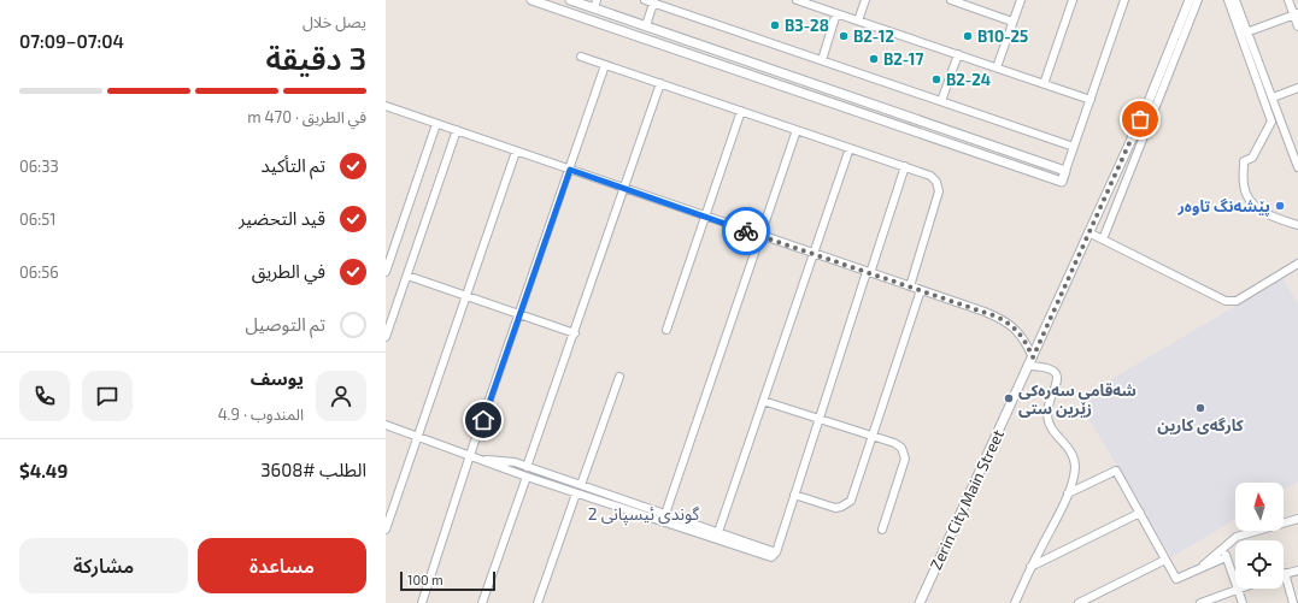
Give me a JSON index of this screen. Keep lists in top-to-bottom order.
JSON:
{
  "streets": {
    "street": ["Zerin City Main Street"]
  },
  "districts": ["گوندی ئیسپانی 2"],
  "places": [
    "B3-28",
    "B2-12",
    "B10-25",
    "B2-17",
    "B2-24",
    "پێشەنگ تاوەر",
    "شەقامی سەرەکی زێرین ستی",
    "کارگەی کارین"
  ],
  "scale_bar": "100 m",
  "north": "top",
  "page": {
    "heading": ["3 دقيقة", "يصل خلال", "07:04–07:09"],
    "panel": [
      "يوسف",
      "المندوب · 4.9",
      "الطلب #3608",
      "$4.49"
    ],
    "bar": "في الطريق · 470 m",
    "list": [
      ["تم التأكيد", "06:33"],
      ["قيد التحضير", "06:51"],
      ["في الطريق", "06:56"],
      "تم التوصيل"
    ],
    "buttons": ["مساعدة", "مشاركة"],
    "scale": "100 m"
  }
}
